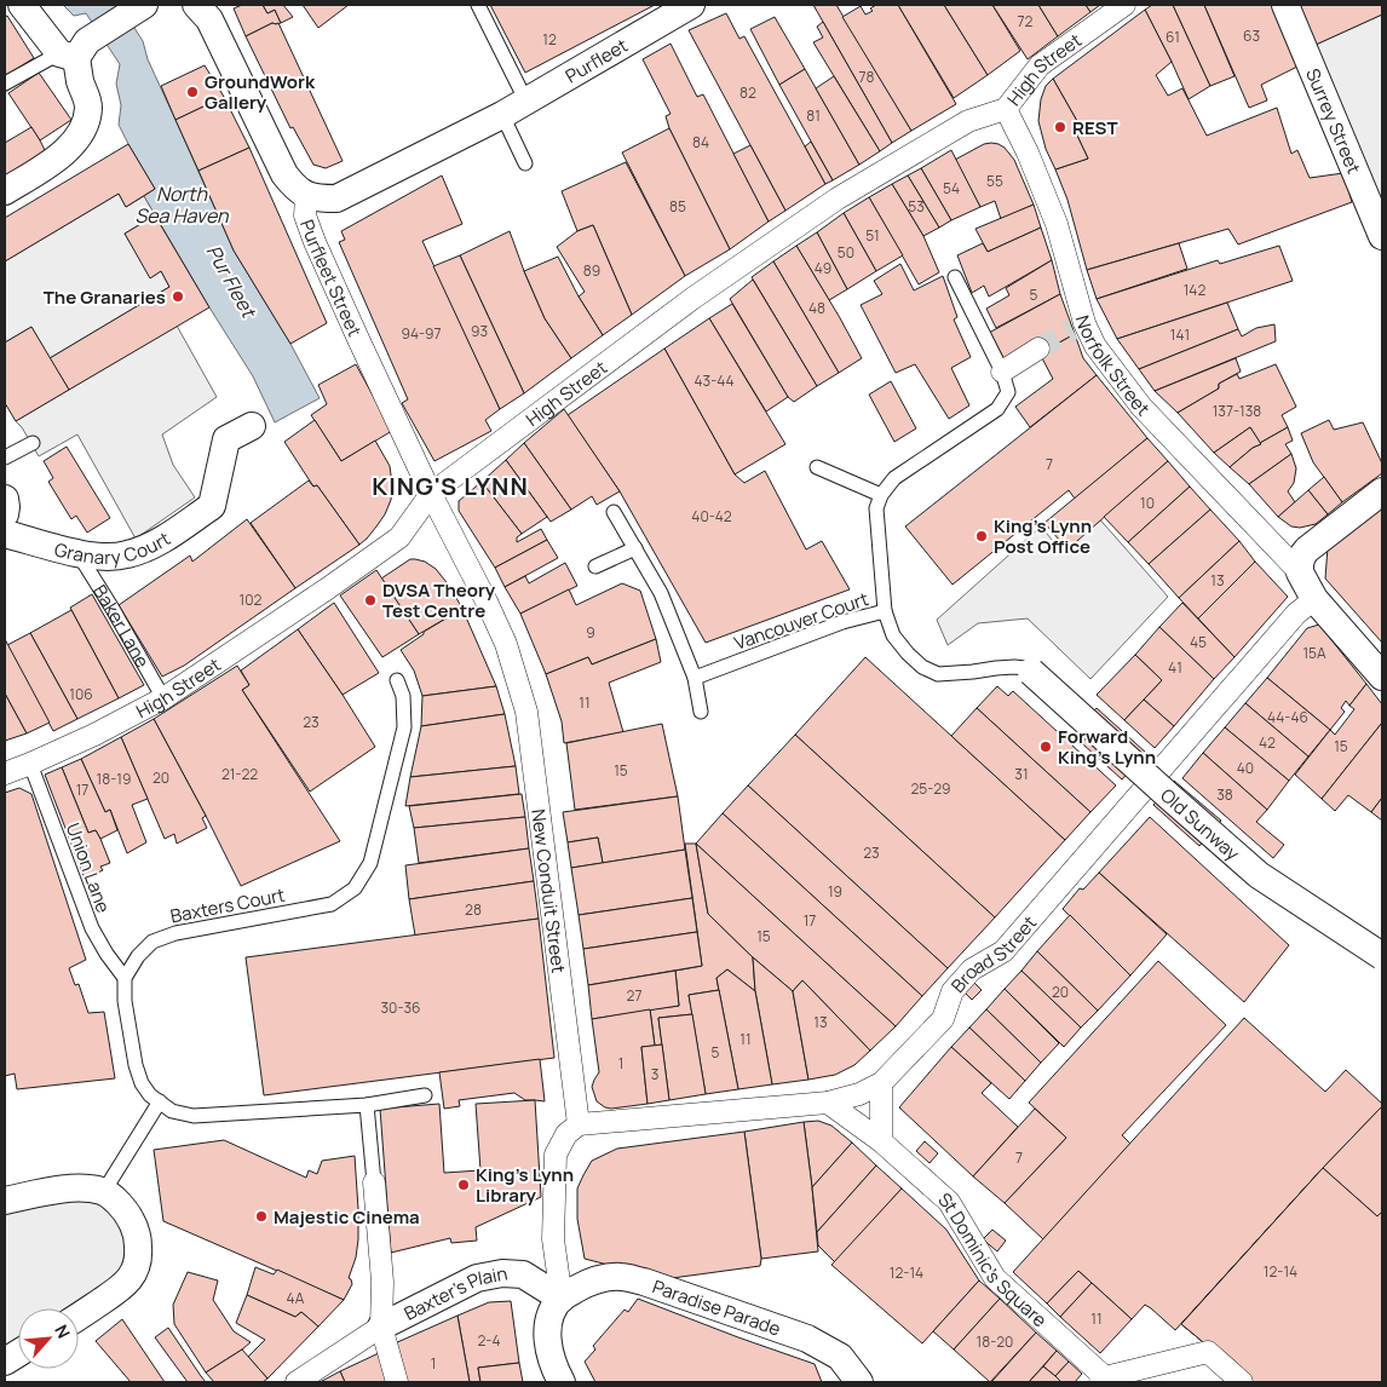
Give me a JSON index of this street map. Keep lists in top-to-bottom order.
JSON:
{
  "streets": {
    "street": [
      "Purfleet",
      "High Street",
      "Surrey Street",
      "Purfleet Street",
      "Norfolk Street",
      "Granary Court",
      "Old Sunway",
      "New Conduit Street",
      "Broad Street",
      "St Dominic's Square",
      "Baxter's Plain",
      "Paradise Parade"
    ],
    "lane": [
      "Vancouver Court",
      "Baker Lane",
      "Union Lane",
      "Baxters Court"
    ]
  },
  "crossings": [
    ["Purfleet", "Purfleet Street"],
    ["High Street", "Purfleet Street"],
    ["High Street", "Norfolk Street"],
    ["High Street", "Baker Lane"],
    ["High Street", "Union Lane"],
    ["High Street", "New Conduit Street"],
    ["Purfleet Street", "New Conduit Street"],
    ["Granary Court", "Baker Lane"],
    ["Vancouver Court", "Old Sunway"],
    ["Union Lane", "Baxters Court"],
    ["New Conduit Street", "Broad Street"],
    ["Broad Street", "St Dominic's Square"],
    ["Baxter's Plain", "Paradise Parade"]
  ],
  "districts": ["KING'S LYNN"],
  "water": ["North Sea Haven", "Pur Fleet"],
  "places": [
    "GroundWork Gallery",
    "REST",
    "The Granaries",
    "King's Lynn Post Office",
    "DVSA Theory Test Centre",
    "Forward King's Lynn",
    "King's Lynn Library",
    "Majestic Cinema"
  ],
  "house_numbers": [
    "72",
    "63",
    "61",
    "12",
    "78",
    "82",
    "81",
    "84",
    "55",
    "54",
    "85",
    "53",
    "51",
    "50",
    "49",
    "89",
    "142",
    "5",
    "48",
    "93",
    "94-97",
    "141",
    "43-44",
    "137-138",
    "7",
    "10",
    "40-42",
    "13",
    "102",
    "9",
    "45",
    "15A",
    "41",
    "106",
    "11",
    "44-46",
    "23",
    "42",
    "15",
    "40",
    "15",
    "21-22",
    "31",
    "20",
    "18-19",
    "25-29",
    "17",
    "38",
    "23",
    "19",
    "28",
    "17",
    "15",
    "20",
    "27",
    "30-36",
    "13",
    "11",
    "5",
    "1",
    "3",
    "7",
    "12-14",
    "12-14",
    "4A",
    "11",
    "2-4",
    "18-20",
    "1"
  ],
  "north": "top right"
}
